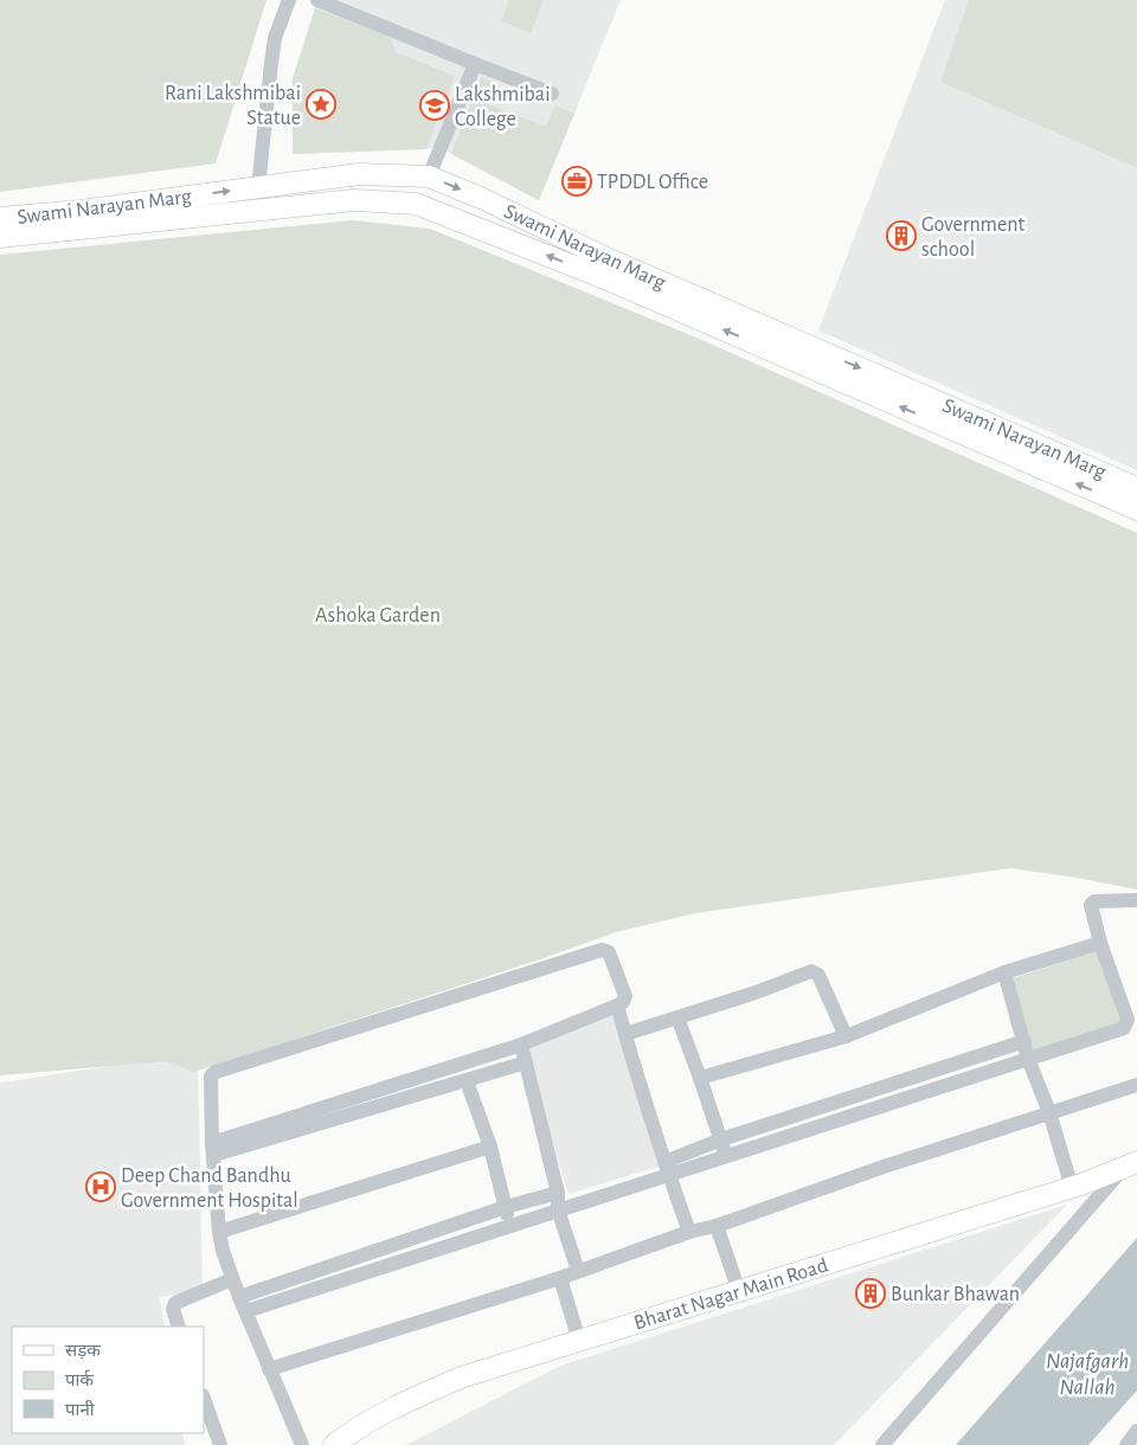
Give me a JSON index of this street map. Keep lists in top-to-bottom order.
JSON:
{
  "streets": {
    "main road": ["Swami Narayan Marg", "Bharat Nagar Main Road"]
  },
  "water": ["Najafgarh Nallah"],
  "parks": ["Ashoka Garden"],
  "places": {
    "place": ["Rani Lakshmibai Statue"],
    "school or university": ["Lakshmibai College"],
    "office": ["TPDDL Office"],
    "building": ["Government school", "Bunkar Bhawan"],
    "hospital": ["Deep Chand Bandhu Government Hospital"]
  },
  "legend": ["सड़क", "पार्क", "पानी"]
}
